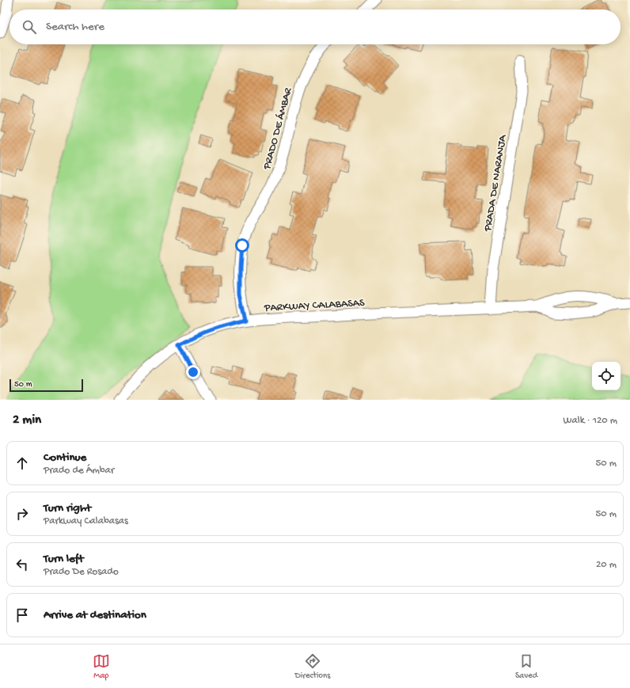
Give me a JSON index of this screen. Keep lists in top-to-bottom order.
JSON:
{
  "streets": {
    "street": ["PRADO DE ÁMBAR", "PRADA DE NARANJA", "PARKWAY CALABASAS"]
  },
  "crossings": [
    ["PRADO DE ÁMBAR", "PARKWAY CALABASAS"],
    ["PRADA DE NARANJA", "PARKWAY CALABASAS"]
  ],
  "scale_bar": "50 m",
  "page": {
    "search": "Search here",
    "scale": "50 m",
    "heading": ["2 min", "Walk · 120 m"],
    "list": [
      ["Continue", "Prado de Ámbar", "50 m"],
      ["Turn right", "Parkway Calabasas", "50 m"],
      ["Turn left", "Prado De Rosado", "20 m"],
      "Arrive at destination"
    ],
    "nav": ["Map", "Directions", "Saved"]
  }
}
